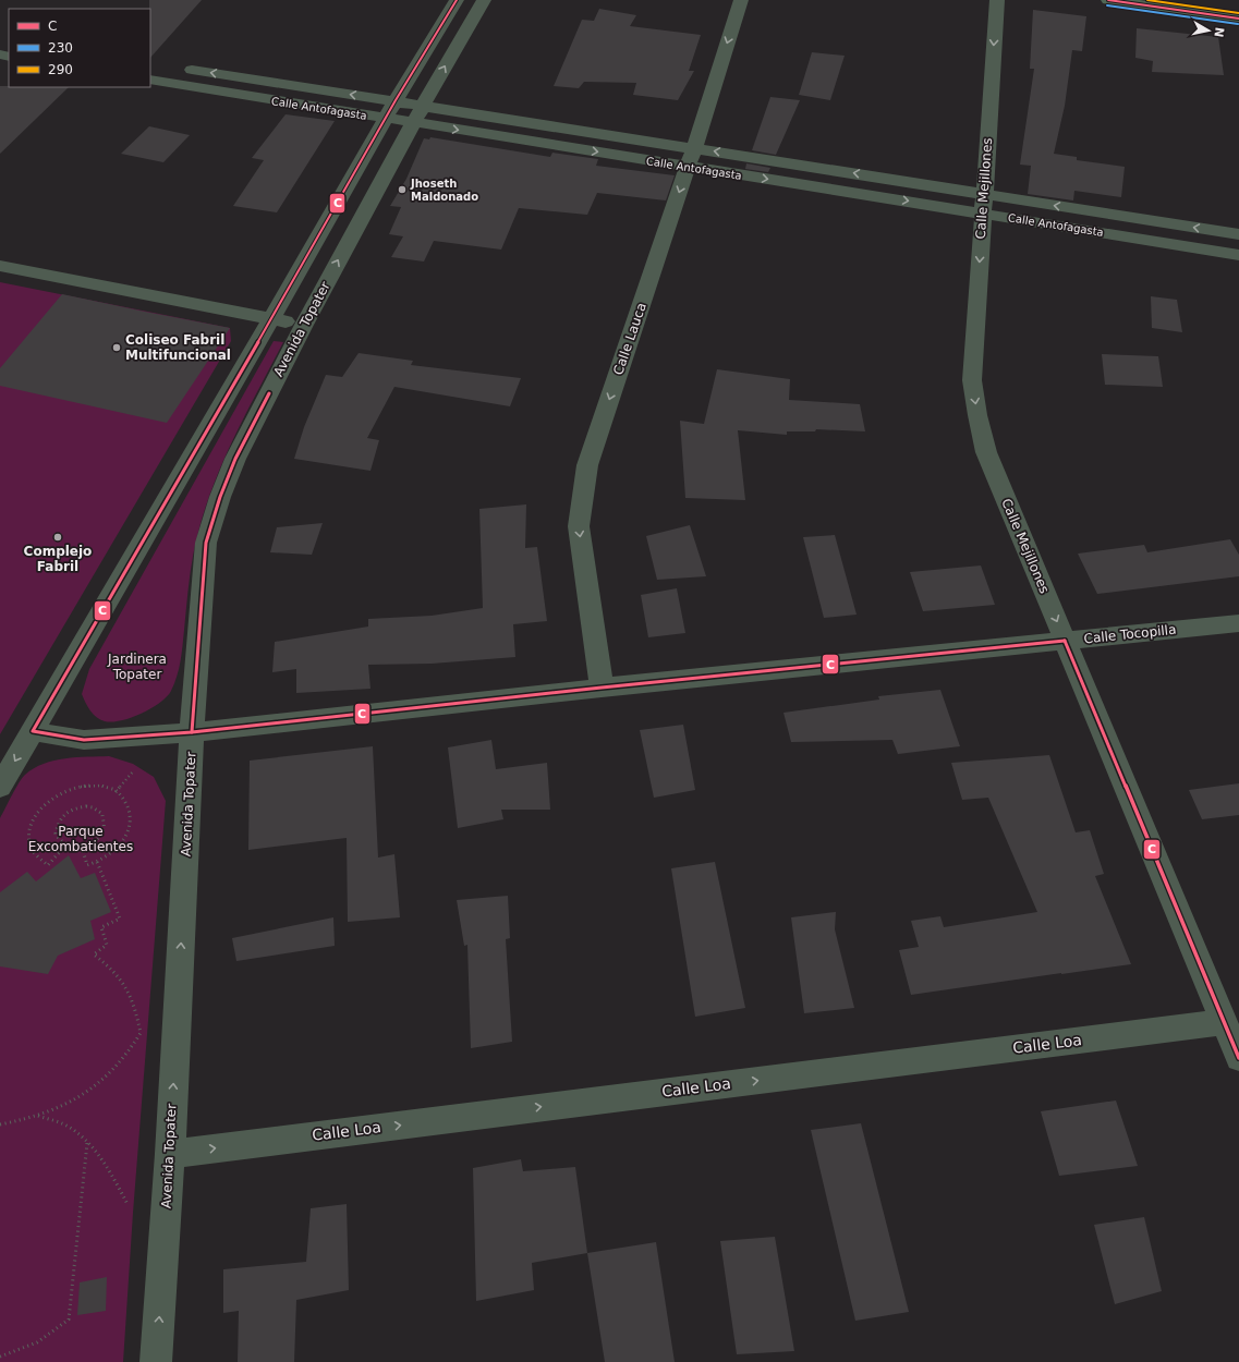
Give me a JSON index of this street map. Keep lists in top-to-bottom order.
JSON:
{
  "streets": {
    "street": [
      "Calle Antofagasta",
      "Calle Mejillones",
      "Avenida Topater",
      "Calle Lauca",
      "Calle Tocopilla",
      "Calle Loa"
    ]
  },
  "crossings": [
    ["Calle Antofagasta", "Calle Mejillones"],
    ["Calle Antofagasta", "Avenida Topater"],
    ["Calle Antofagasta", "Calle Lauca"],
    ["Calle Mejillones", "Calle Tocopilla"],
    ["Calle Mejillones", "Calle Loa"],
    ["Avenida Topater", "Calle Tocopilla"],
    ["Avenida Topater", "Calle Loa"],
    ["Calle Lauca", "Calle Tocopilla"]
  ],
  "one_way": ["Calle Mejillones", "Calle Lauca", "Calle Loa"],
  "parks": ["Jardinera Topater", "Parque Excombatientes"],
  "places": ["Jhoseth Maldonado", "Coliseo Fabril Multifuncional", "Complejo Fabril"],
  "lines": ["transit line C", "transit line 290", "transit line 230"],
  "legend": ["C", "230", "290"],
  "north": "right"
}
